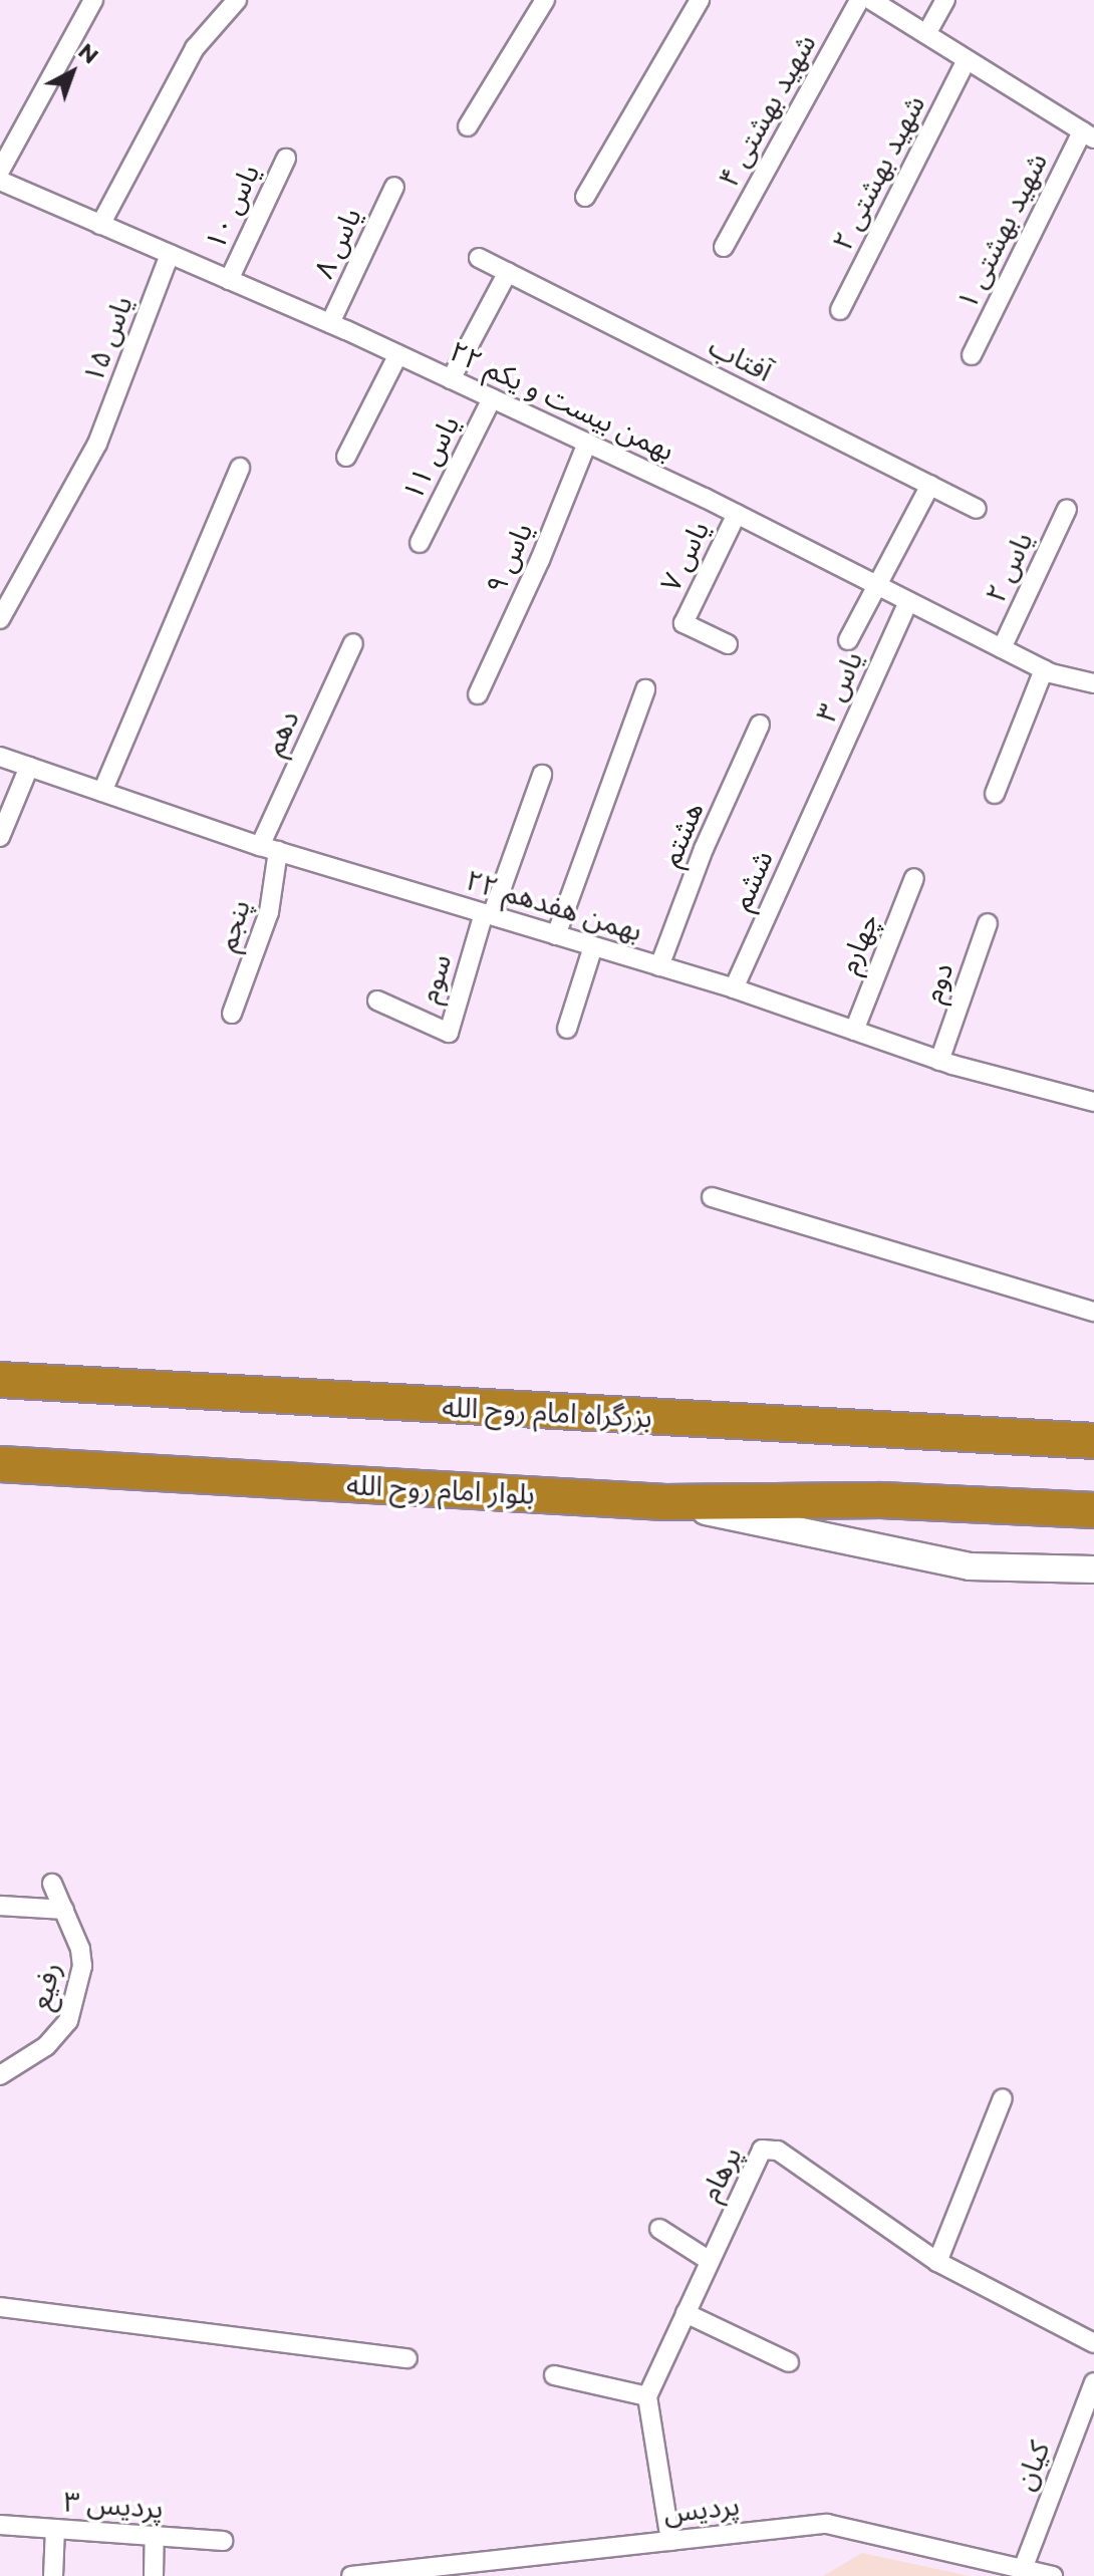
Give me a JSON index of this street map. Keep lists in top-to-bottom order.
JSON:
{
  "streets": {
    "highway": ["بزرگراه امام روح الله", "بلوار امام روح الله"],
    "street": [
      "شهید بهشتی ۴",
      "شهید بهشتی ۲",
      "یاس ۱۰",
      "شهید بهشتی ۱",
      "یاس ۸",
      "یاس ۱۵",
      "آفتاب",
      "۲۲ بهمن بیست و یکم",
      "یاس ۱۱",
      "یاس ۷",
      "یاس ۹",
      "یاس ۲",
      "یاس ۳",
      "دهم",
      "هشتم",
      "ششم",
      "۲۲ بهمن هفدهم",
      "پنجم",
      "چهارم",
      "سوم",
      "دوم",
      "رفیع",
      "پرهام",
      "کیان",
      "پردیس ۳",
      "پردیس"
    ]
  },
  "crossings": [
    ["یاس ۱۰", "۲۲ بهمن بیست و یکم"],
    ["یاس ۸", "۲۲ بهمن بیست و یکم"],
    ["یاس ۱۵", "۲۲ بهمن بیست و یکم"],
    ["۲۲ بهمن بیست و یکم", "یاس ۱۱"],
    ["۲۲ بهمن بیست و یکم", "یاس ۷"],
    ["۲۲ بهمن بیست و یکم", "یاس ۹"],
    ["۲۲ بهمن بیست و یکم", "یاس ۲"],
    ["۲۲ بهمن بیست و یکم", "یاس ۳"],
    ["یاس ۳", "ششم"],
    ["دهم", "۲۲ بهمن هفدهم"],
    ["هشتم", "۲۲ بهمن هفدهم"],
    ["ششم", "۲۲ بهمن هفدهم"],
    ["۲۲ بهمن هفدهم", "پنجم"],
    ["۲۲ بهمن هفدهم", "چهارم"],
    ["۲۲ بهمن هفدهم", "سوم"],
    ["۲۲ بهمن هفدهم", "دوم"],
    ["کیان", "پردیس"]
  ],
  "north": "top right"
}
